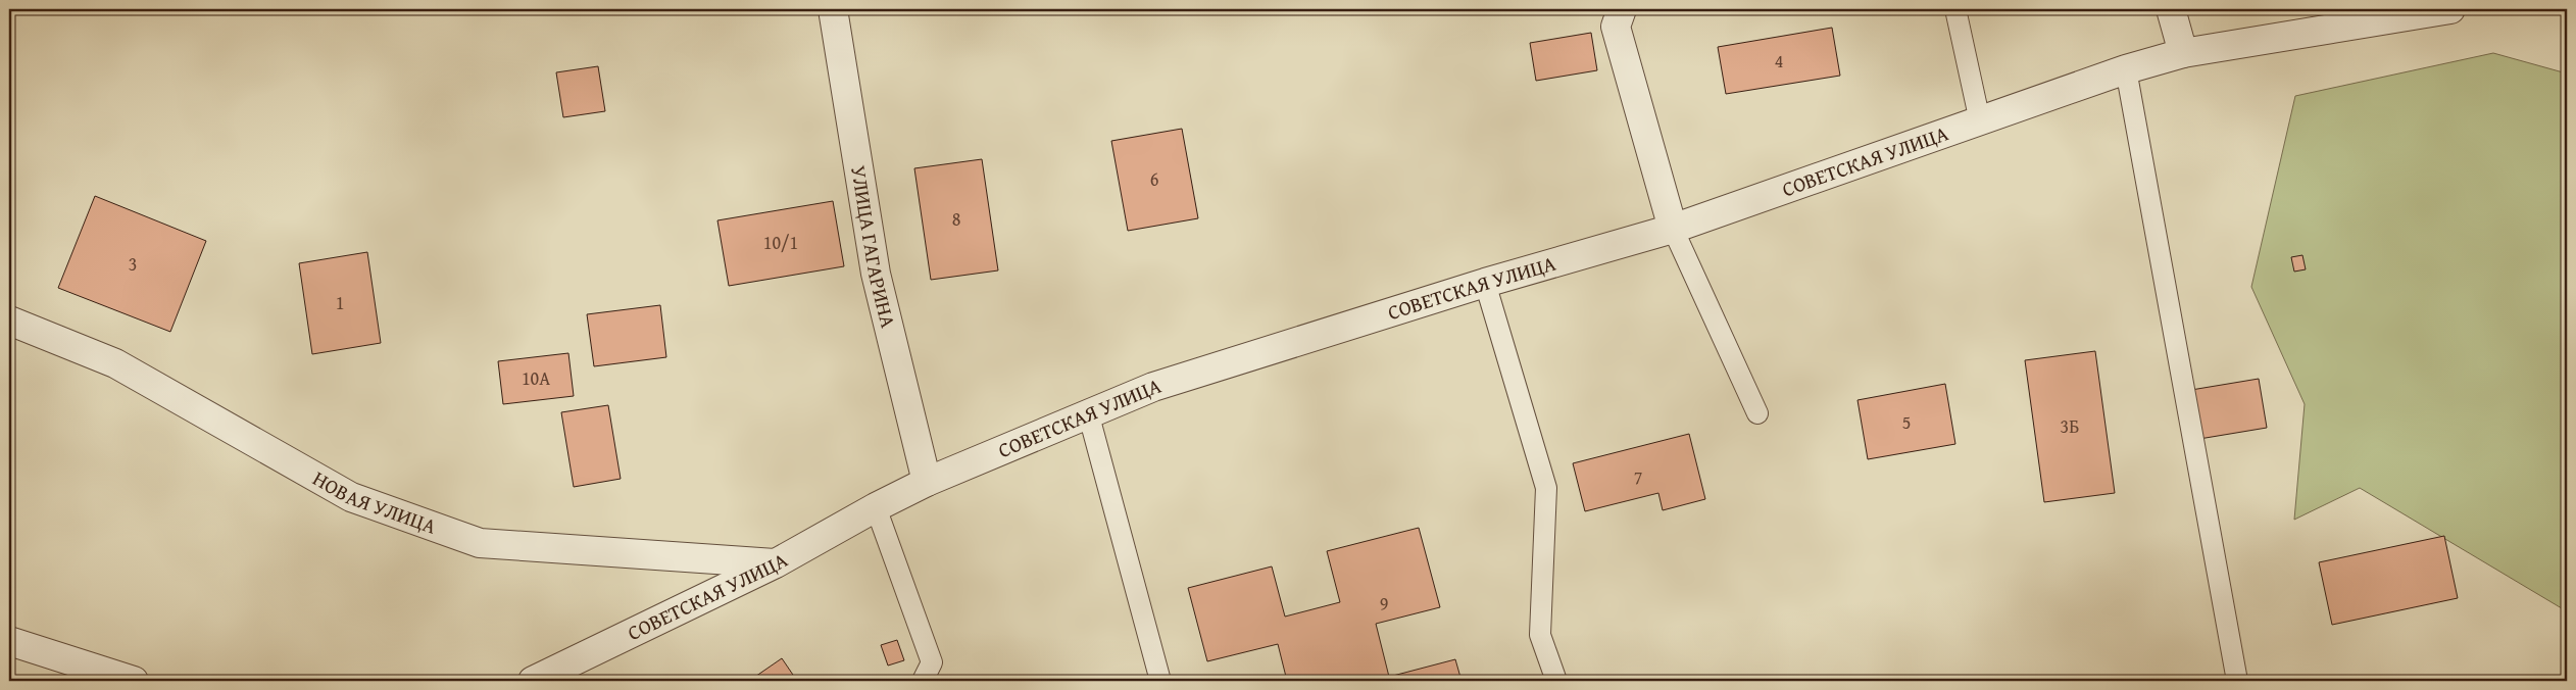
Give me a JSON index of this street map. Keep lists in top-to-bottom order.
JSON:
{
  "streets": {
    "street": ["СОВЕТСКАЯ УЛИЦА", "УЛИЦА ГАГАРИНА", "НОВАЯ УЛИЦА"]
  },
  "crossings": [
    ["СОВЕТСКАЯ УЛИЦА", "УЛИЦА ГАГАРИНА"],
    ["СОВЕТСКАЯ УЛИЦА", "НОВАЯ УЛИЦА"]
  ],
  "house_numbers": [
    "4",
    "6",
    "8",
    "10/1",
    "3",
    "1",
    "10А",
    "5",
    "3Б",
    "7",
    "9"
  ]
}
